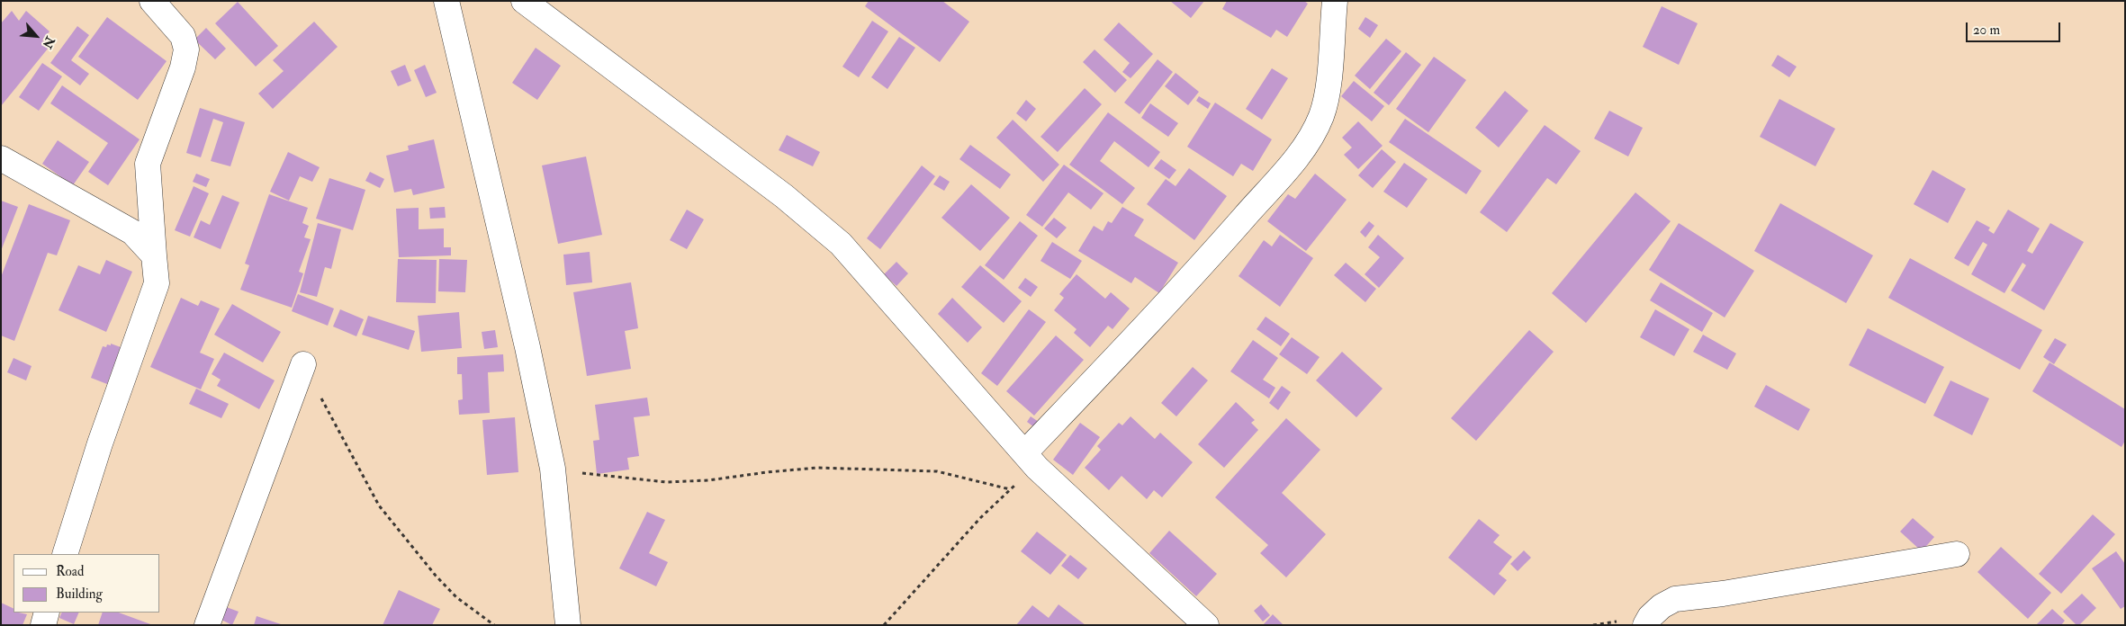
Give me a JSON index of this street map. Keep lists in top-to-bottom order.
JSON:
{
  "legend": ["Road", "Building"],
  "scale_bar": "20 m",
  "north": "bottom right"
}
